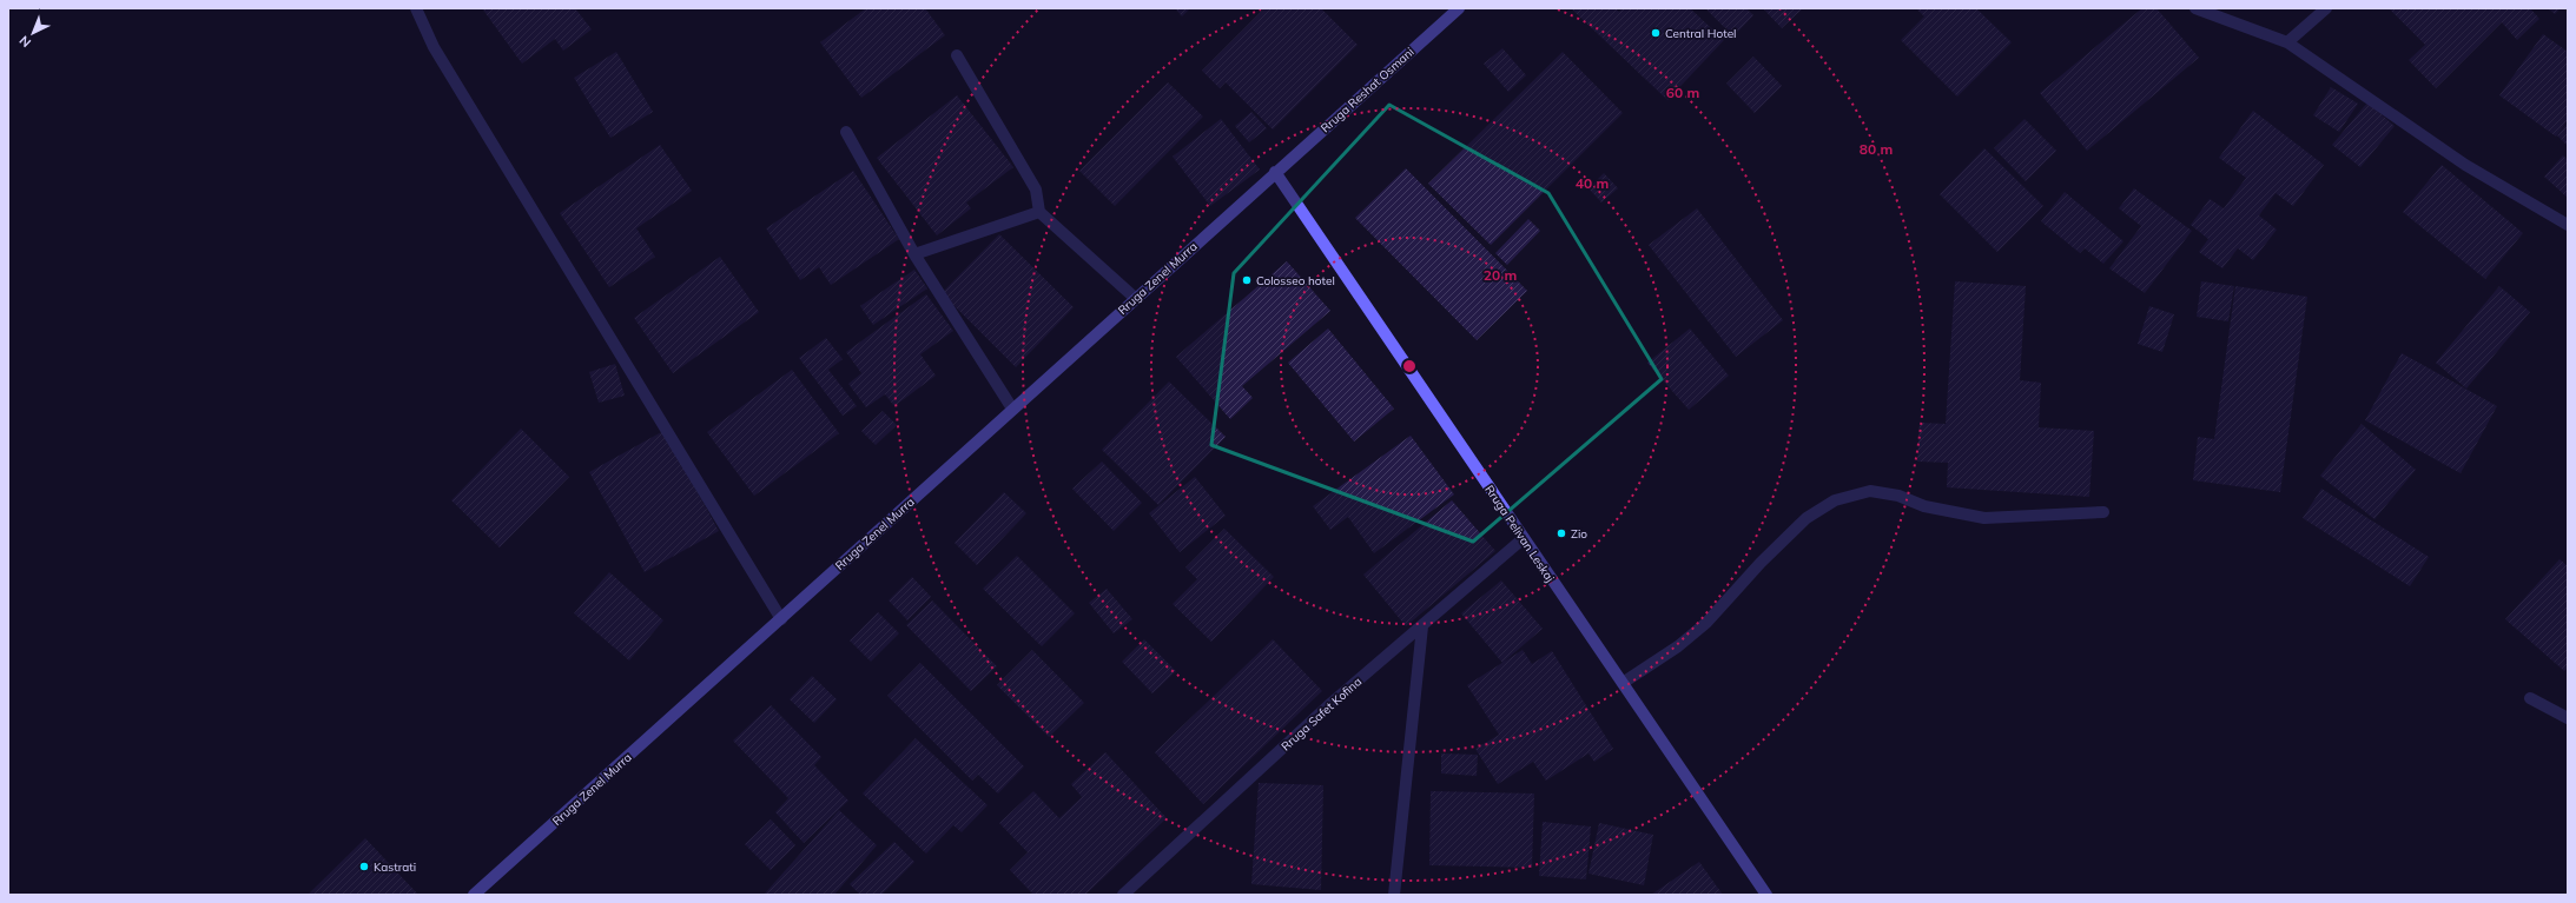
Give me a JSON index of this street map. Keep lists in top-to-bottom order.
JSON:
{
  "streets": {
    "main road": ["Rruga Reshat Osmani", "Rruga Zenel Murra", "Rruga Pelivan Leskaj"],
    "street": ["Rruga Safet Kofina"]
  },
  "crossings": [
    ["Rruga Reshat Osmani", "Rruga Zenel Murra"],
    ["Rruga Reshat Osmani", "Rruga Pelivan Leskaj"],
    ["Rruga Zenel Murra", "Rruga Pelivan Leskaj"],
    ["Rruga Pelivan Leskaj", "Rruga Safet Kofina"]
  ],
  "places": [
    "Central Hotel",
    "Colosseo hotel",
    "Zio",
    "Kastrati"
  ],
  "north": "bottom left",
  "rings": [
    "60 m",
    "80 m",
    "40 m",
    "20 m"
  ]
}
